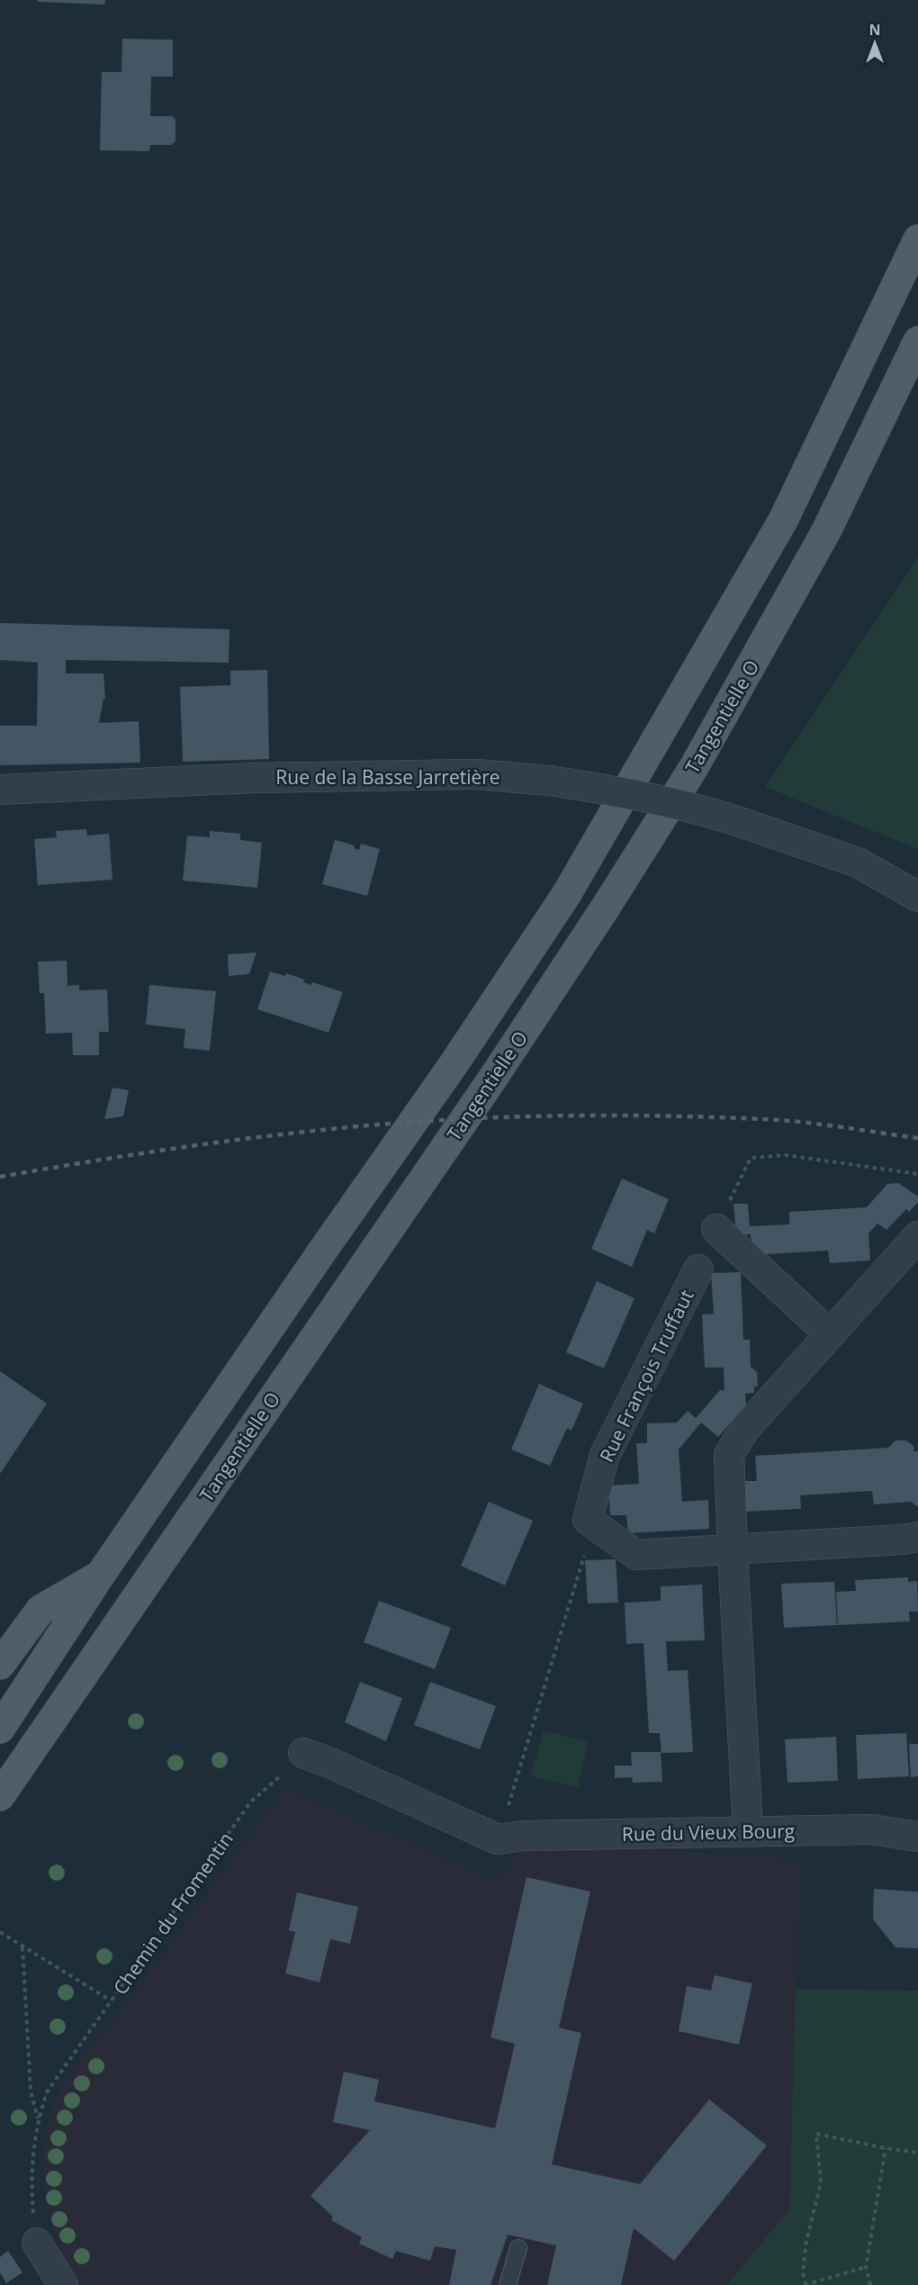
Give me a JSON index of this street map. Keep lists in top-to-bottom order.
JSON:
{
  "streets": {
    "main road": ["Tangentielle O"],
    "street": ["Rue de la Basse Jarretière", "Rue François Truffaut", "Rue du Vieux Bourg"],
    "path": ["Chemin du Fromentin"]
  },
  "north": "top"
}
